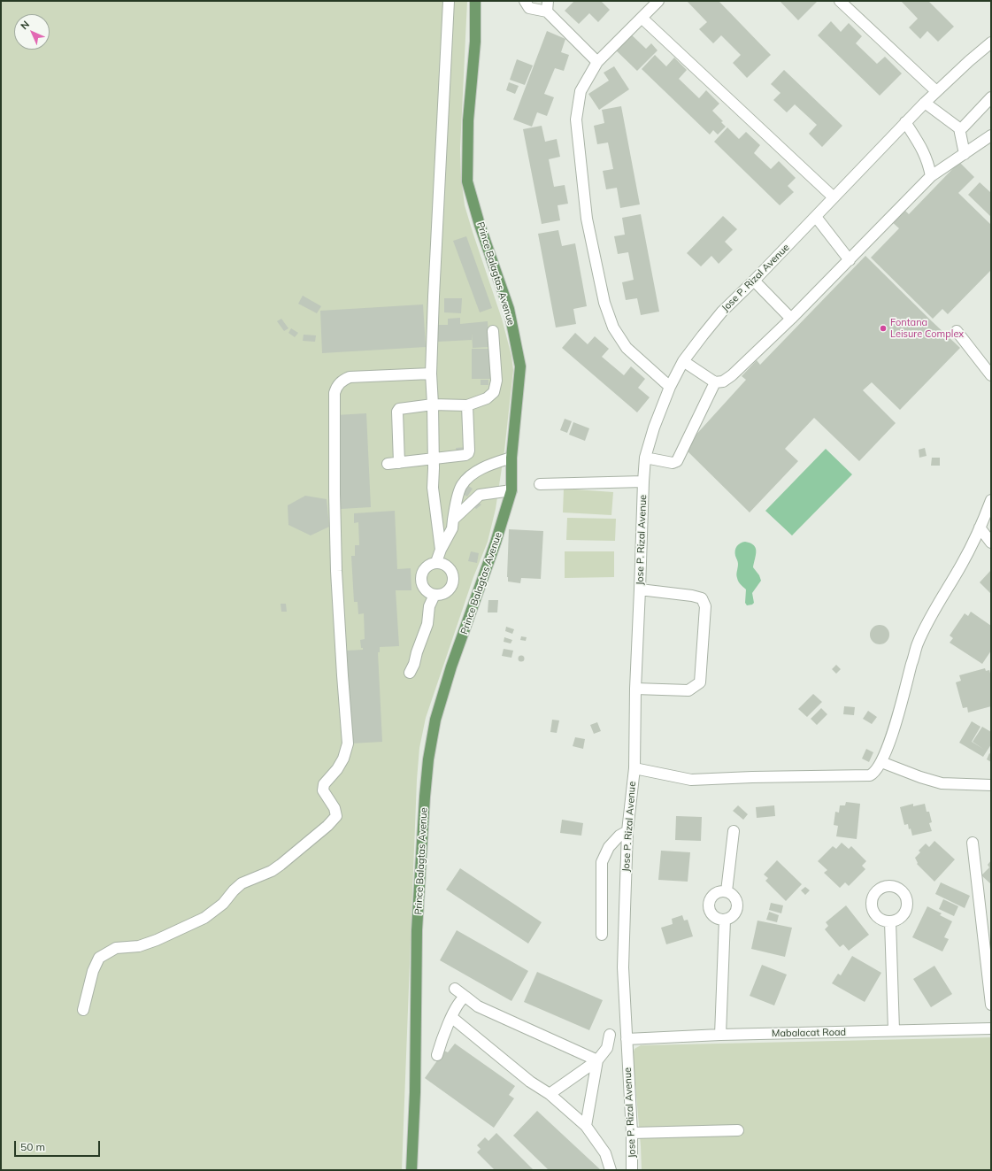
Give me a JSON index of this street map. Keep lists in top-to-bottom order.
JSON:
{
  "streets": {
    "main road": ["Prince Balagtas Avenue"],
    "street": ["Jose P. Rizal Avenue", "Mabalacat Road"]
  },
  "crossings": [
    ["Jose P. Rizal Avenue", "Mabalacat Road"]
  ],
  "places": ["Fontana Leisure Complex"],
  "scale_bar": "50 m",
  "north": "top left"
}
